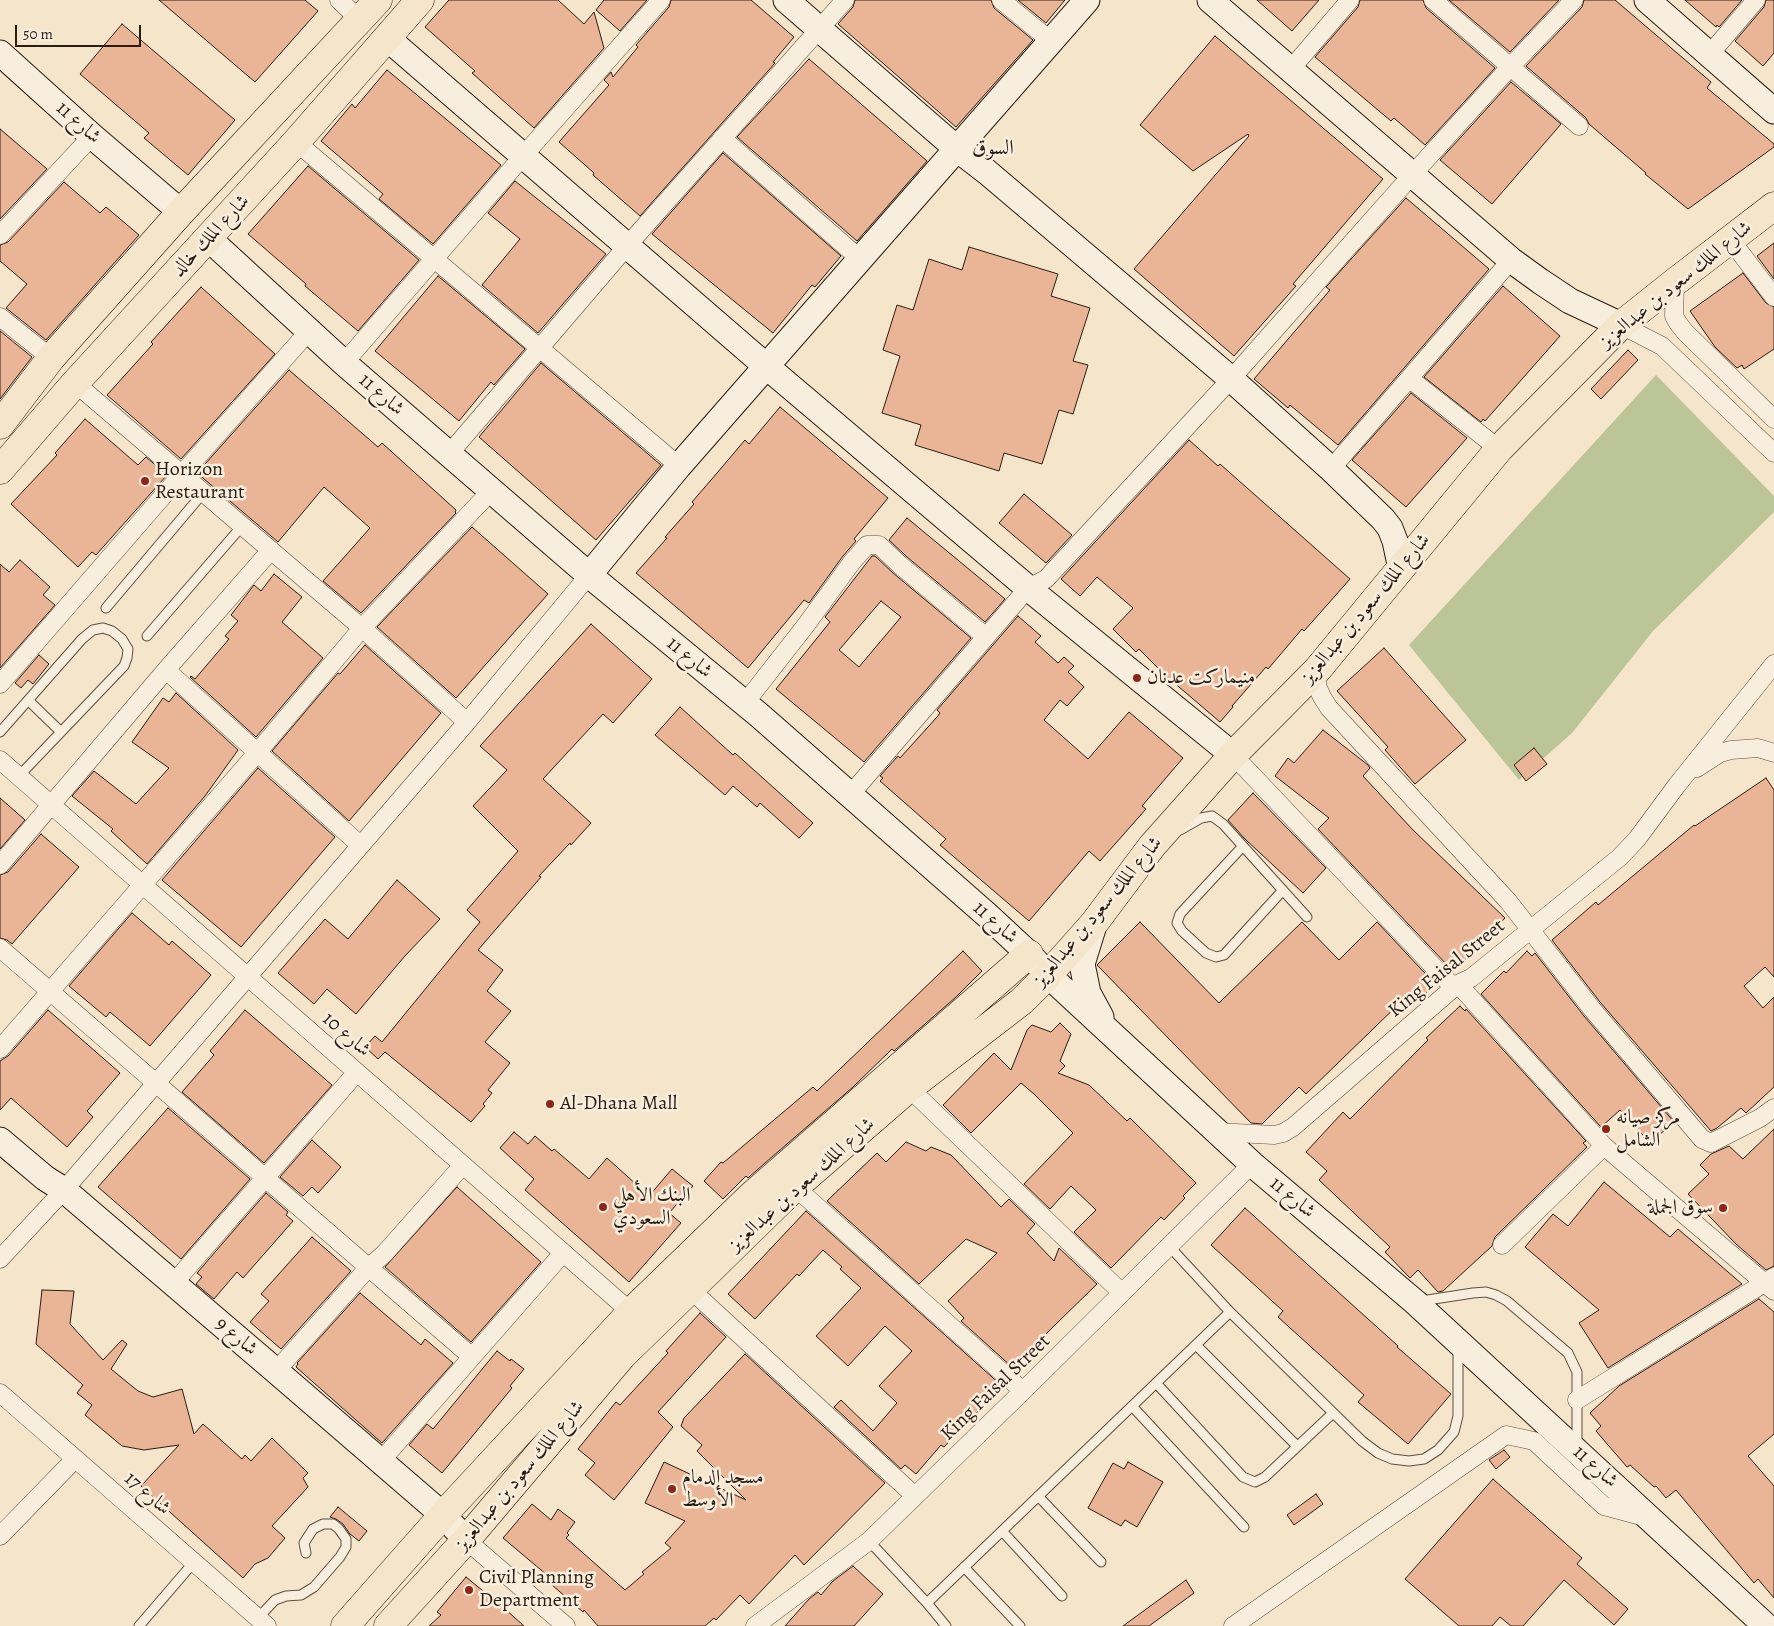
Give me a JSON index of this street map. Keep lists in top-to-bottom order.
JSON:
{
  "streets": {
    "main road": ["شارع الملك خالد", "شارع الملك سعود بن عبدالعزيز"],
    "street": [
      "شارع 11",
      "King Faisal Street",
      "شارع 10",
      "شارع 9",
      "شارع 17"
    ]
  },
  "crossings": [
    ["شارع 11", "شارع الملك خالد"],
    ["شارع 11", "شارع الملك سعود بن عبدالعزيز"],
    ["شارع 11", "King Faisal Street"],
    ["شارع الملك سعود بن عبدالعزيز", "شارع 10"],
    ["شارع الملك سعود بن عبدالعزيز", "شارع 9"]
  ],
  "districts": ["السوق"],
  "places": [
    "Horizon Restaurant",
    "منيماركت عدنان",
    "Al-Dhana Mall",
    "مركز صيانه الشامل",
    "البنك الأهلي السعودي",
    "سوق الجملة",
    "مسجد الدمام الأوسط",
    "Civil Planning Department"
  ],
  "scale_bar": "50 m"
}
